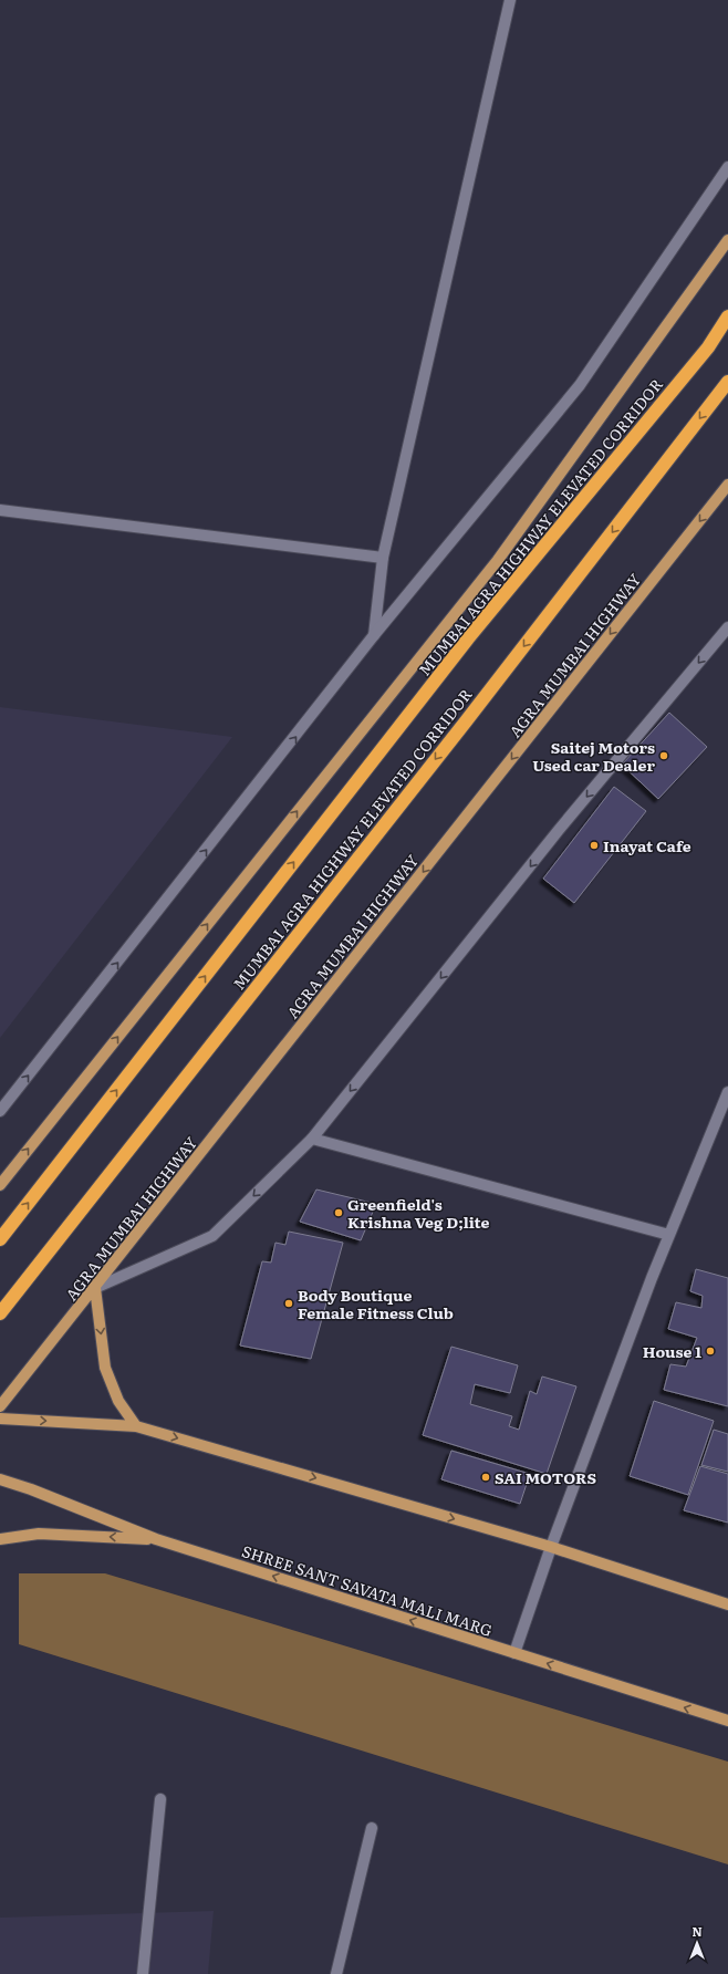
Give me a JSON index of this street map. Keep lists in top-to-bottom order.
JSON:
{
  "streets": {
    "highway": ["MUMBAI AGRA HIGHWAY ELEVATED CORRIDOR"],
    "main road": ["AGRA MUMBAI HIGHWAY", "SHREE SANT SAVATA MALI MARG"]
  },
  "one_way": ["AGRA MUMBAI HIGHWAY", "SHREE SANT SAVATA MALI MARG"],
  "places": [
    "Saitej Motors Used car Dealer",
    "Inayat Cafe",
    "Greenfield's Krishna Veg D;lite",
    "Body Boutique Female Fitness Club",
    "House 1",
    "SAI MOTORS"
  ],
  "north": "top"
}
